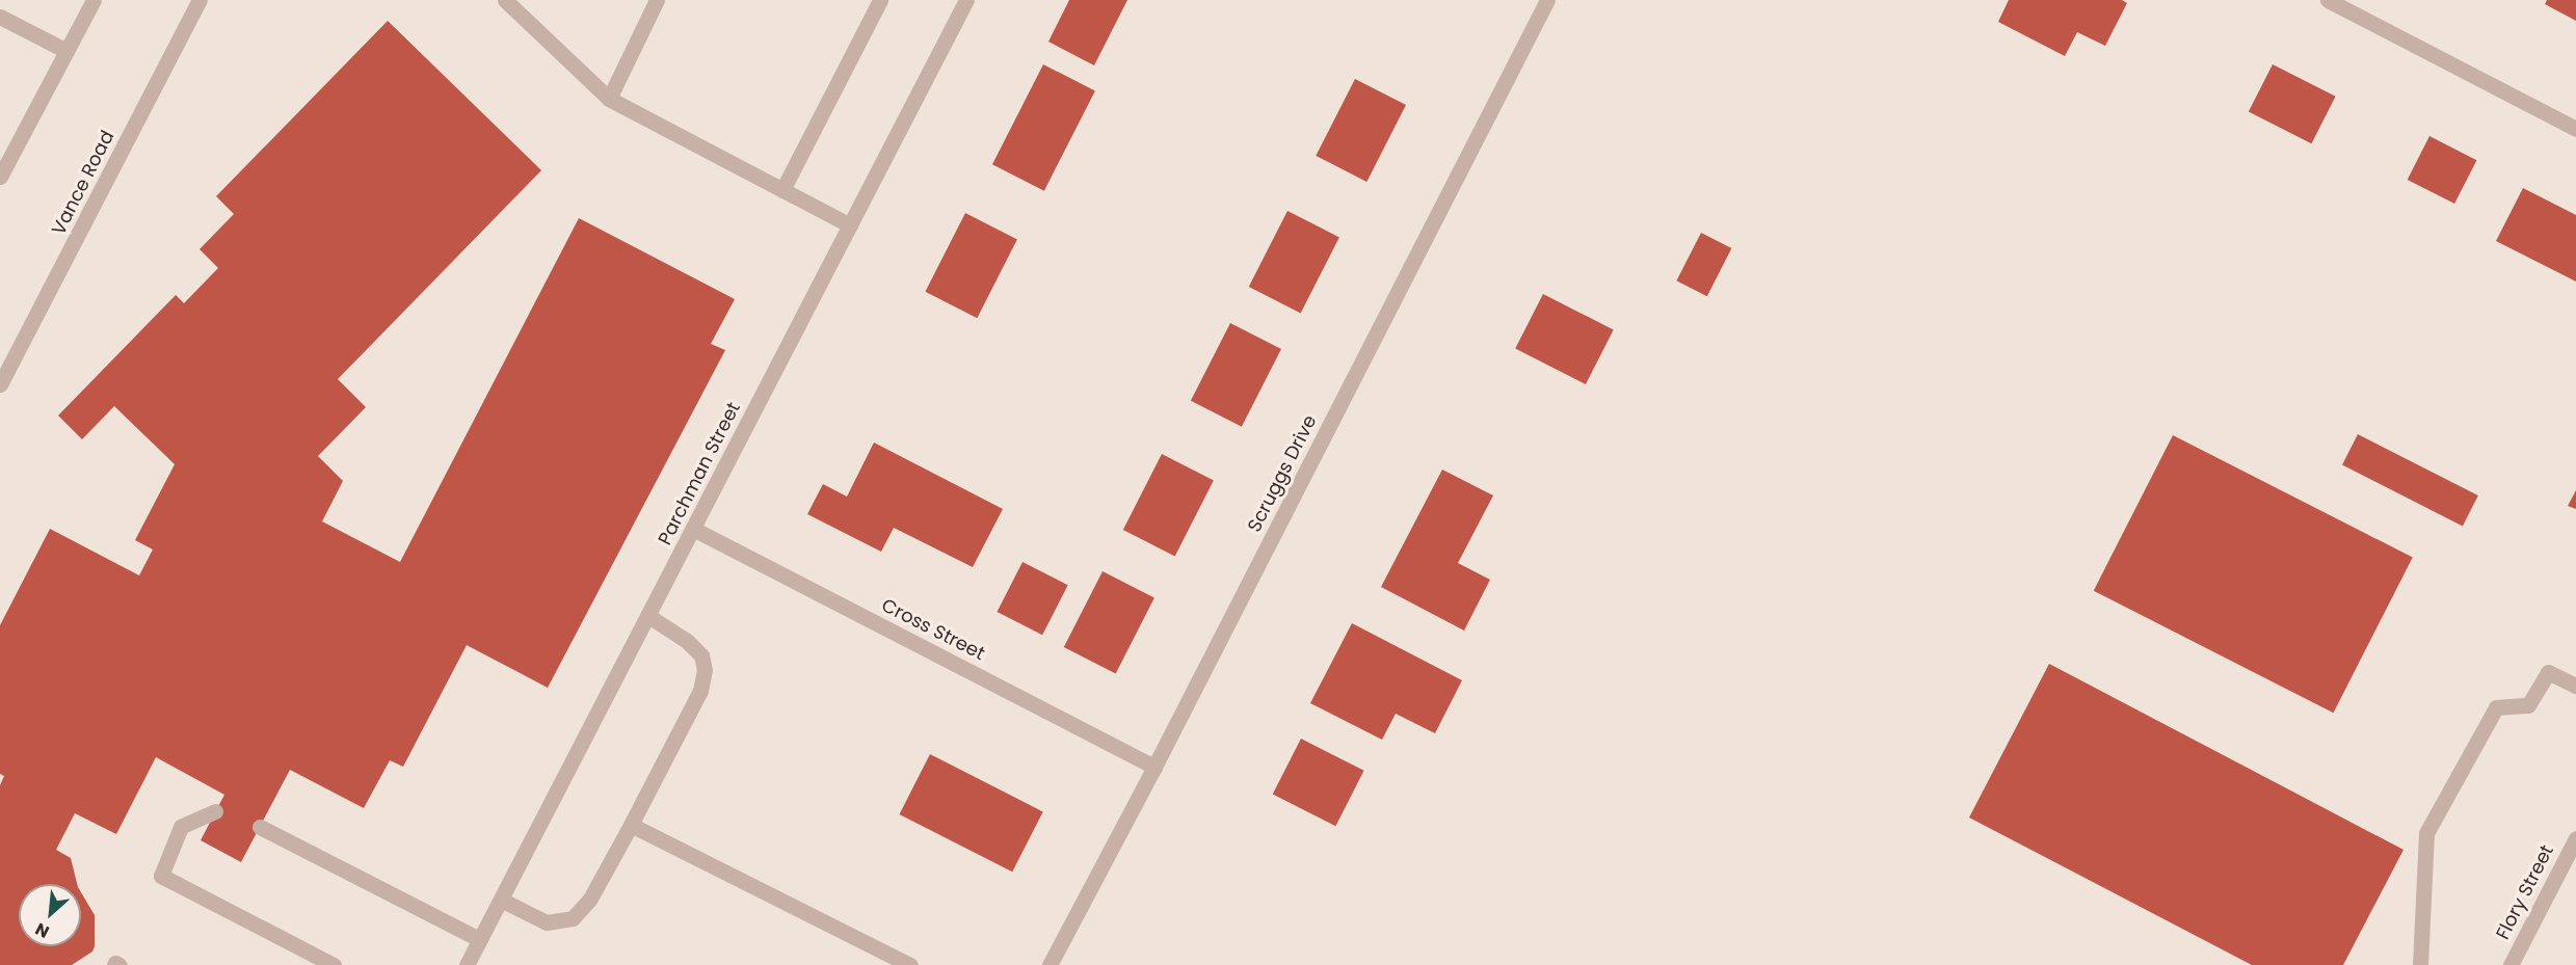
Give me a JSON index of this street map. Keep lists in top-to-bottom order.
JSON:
{
  "streets": {
    "street": [
      "Vance Road",
      "Parchman Street",
      "Scruggs Drive",
      "Cross Street",
      "Flory Street"
    ]
  },
  "crossings": [
    ["Parchman Street", "Cross Street"],
    ["Scruggs Drive", "Cross Street"]
  ],
  "north": "bottom left"
}
